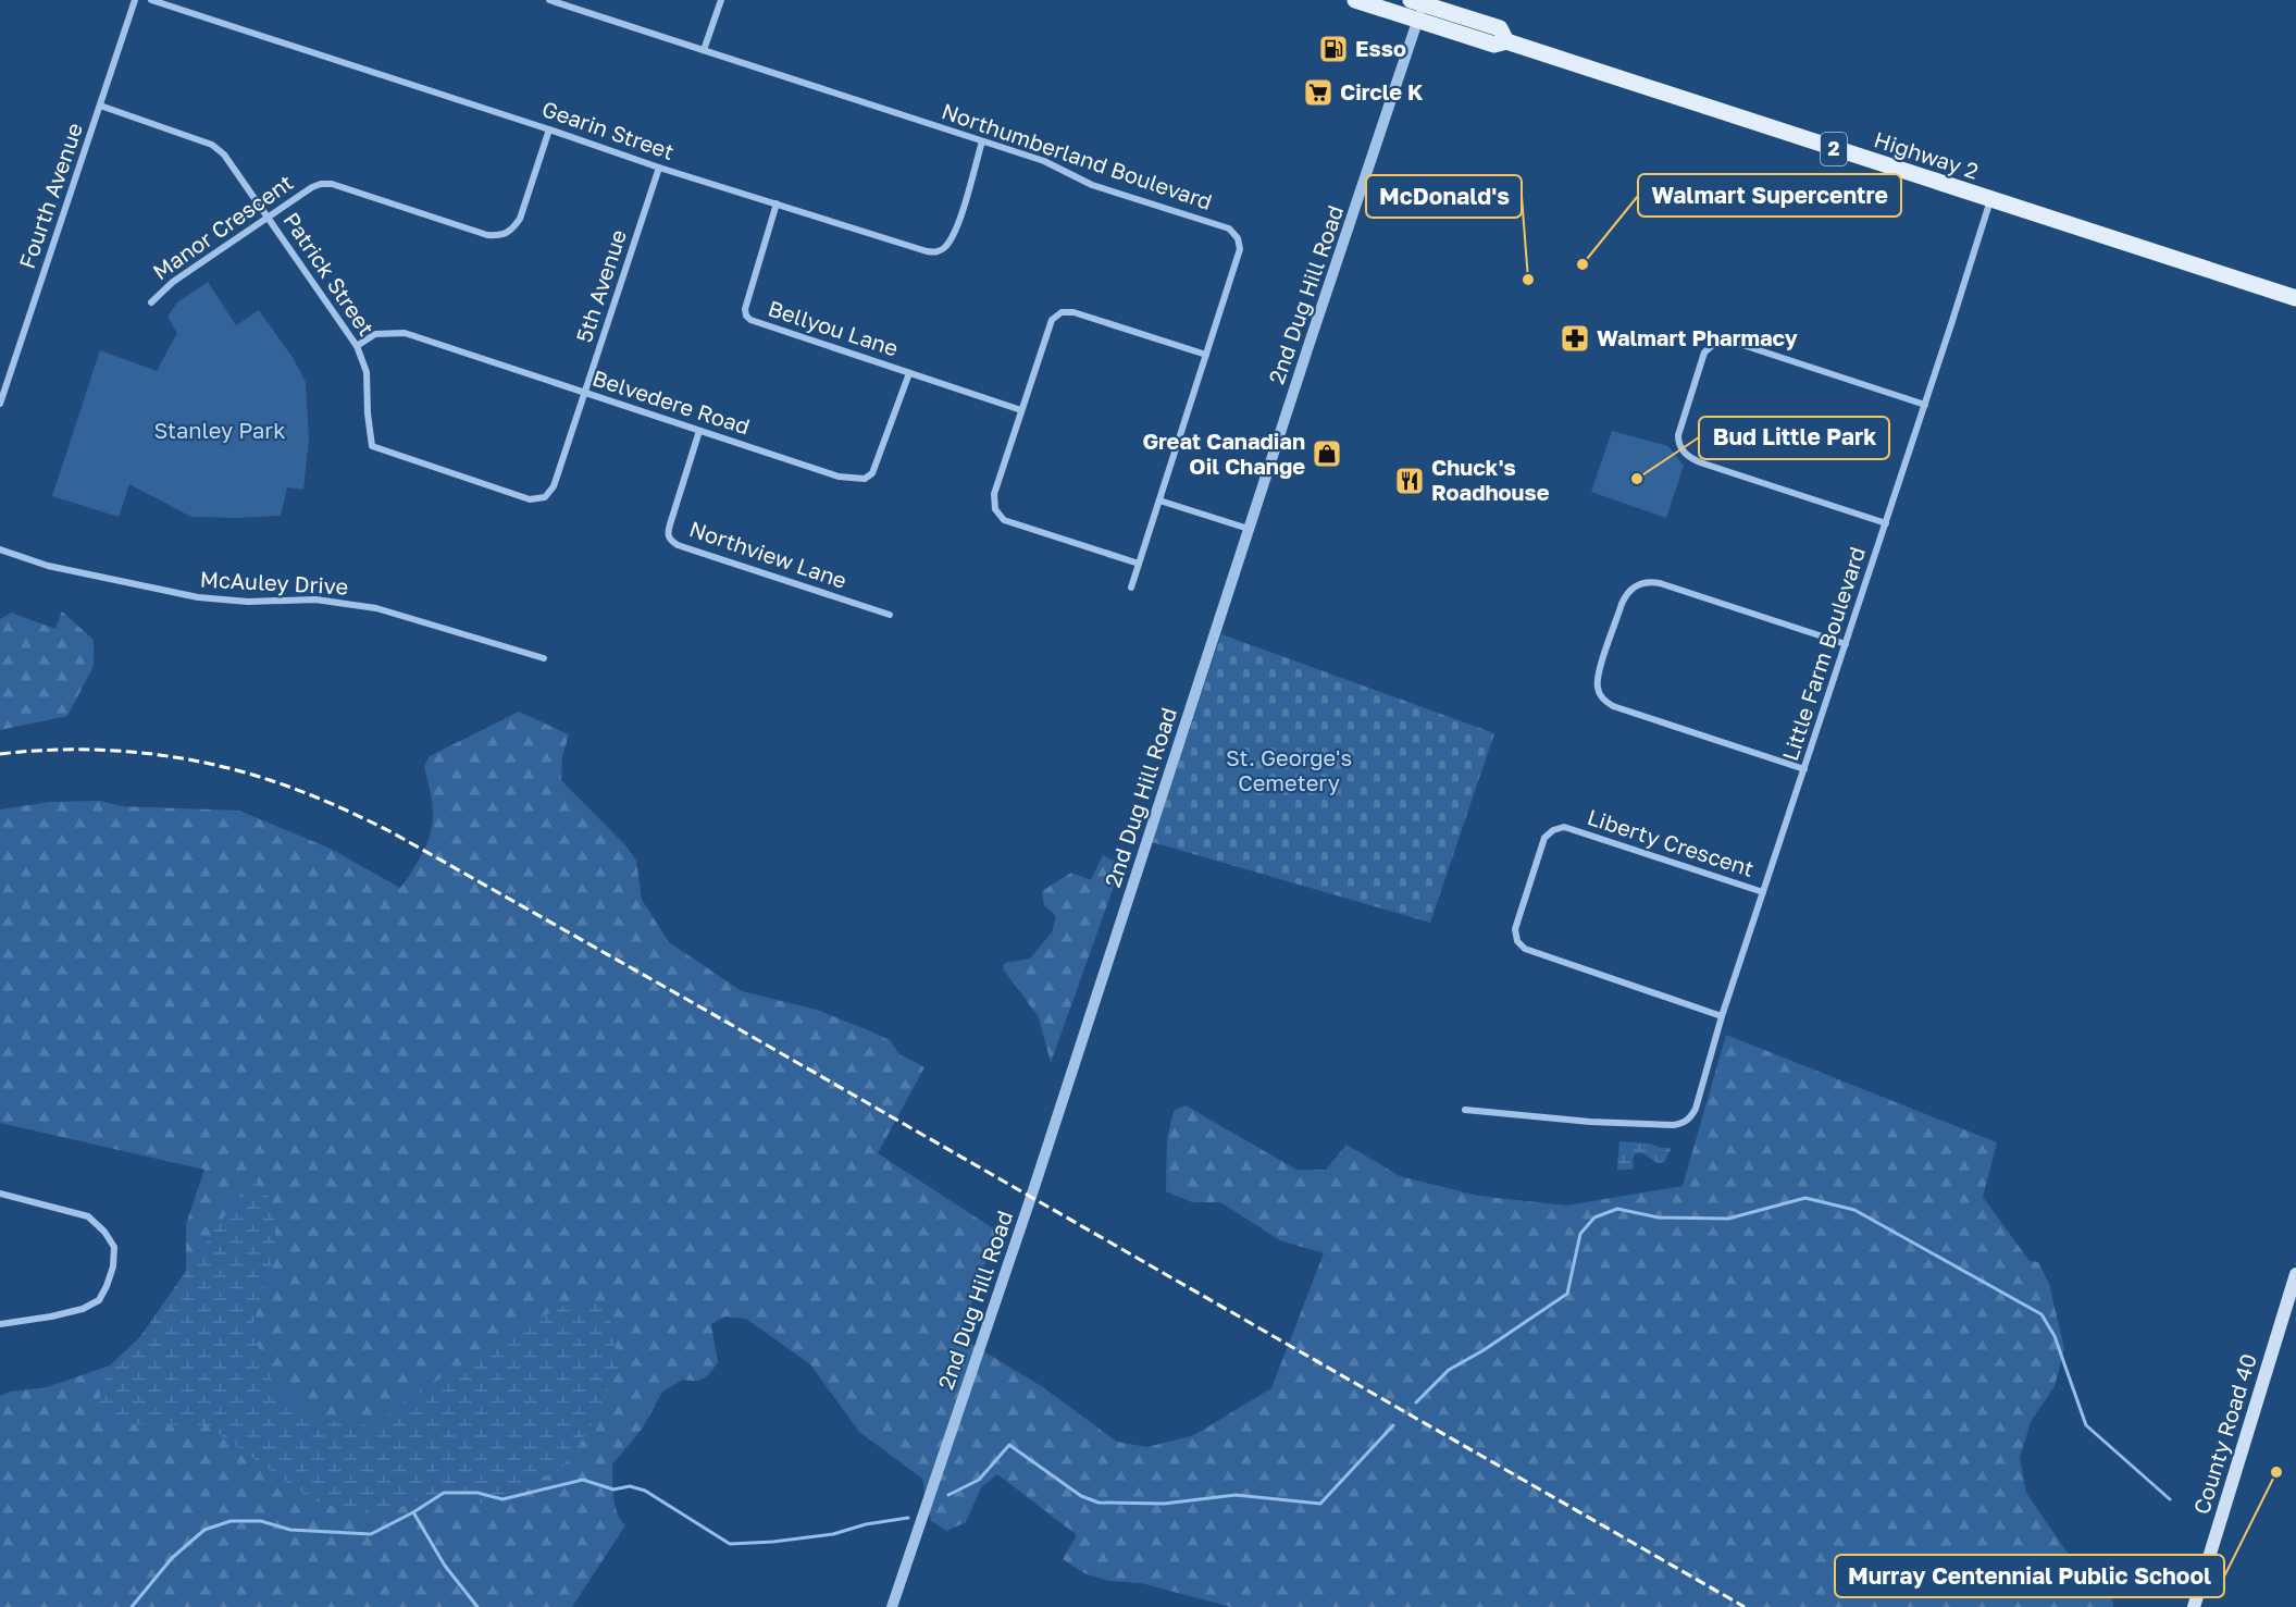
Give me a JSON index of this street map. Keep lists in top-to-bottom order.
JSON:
{
  "streets": {
    "main road": ["2", "Highway 2", "County Road 40"],
    "street": [
      "Gearin Street",
      "Northumberland Boulevard",
      "Fourth Avenue",
      "Manor Crescent",
      "Patrick Street",
      "5th Avenue",
      "2nd Dug Hill Road",
      "Bellyou Lane",
      "Belvedere Road",
      "Northview Lane",
      "McAuley Drive",
      "Little Farm Boulevard",
      "Liberty Crescent"
    ]
  },
  "crossings": [
    ["Gearin Street", "Northumberland Boulevard"],
    ["Gearin Street", "Manor Crescent"],
    ["Gearin Street", "5th Avenue"],
    ["Gearin Street", "Bellyou Lane"],
    ["Highway 2", "2nd Dug Hill Road"],
    ["Highway 2", "Little Farm Boulevard"],
    ["Fourth Avenue", "Patrick Street"],
    ["Manor Crescent", "Patrick Street"],
    ["Patrick Street", "5th Avenue"],
    ["Patrick Street", "Belvedere Road"],
    ["5th Avenue", "Belvedere Road"],
    ["Bellyou Lane", "Belvedere Road"],
    ["Belvedere Road", "Northview Lane"],
    ["Little Farm Boulevard", "Liberty Crescent"]
  ],
  "parks": ["Stanley Park", "St. George's Cemetery"],
  "places": {
    "fuel station": ["Esso"],
    "supermarket": ["Circle K"],
    "other": [
      "Walmart Supercentre",
      "McDonald's",
      "Bud Little Park",
      "Murray Centennial Public School"
    ],
    "pharmacy": ["Walmart Pharmacy"],
    "shop": ["Great Canadian Oil Change"],
    "restaurant": ["Chuck's Roadhouse"]
  }
}
